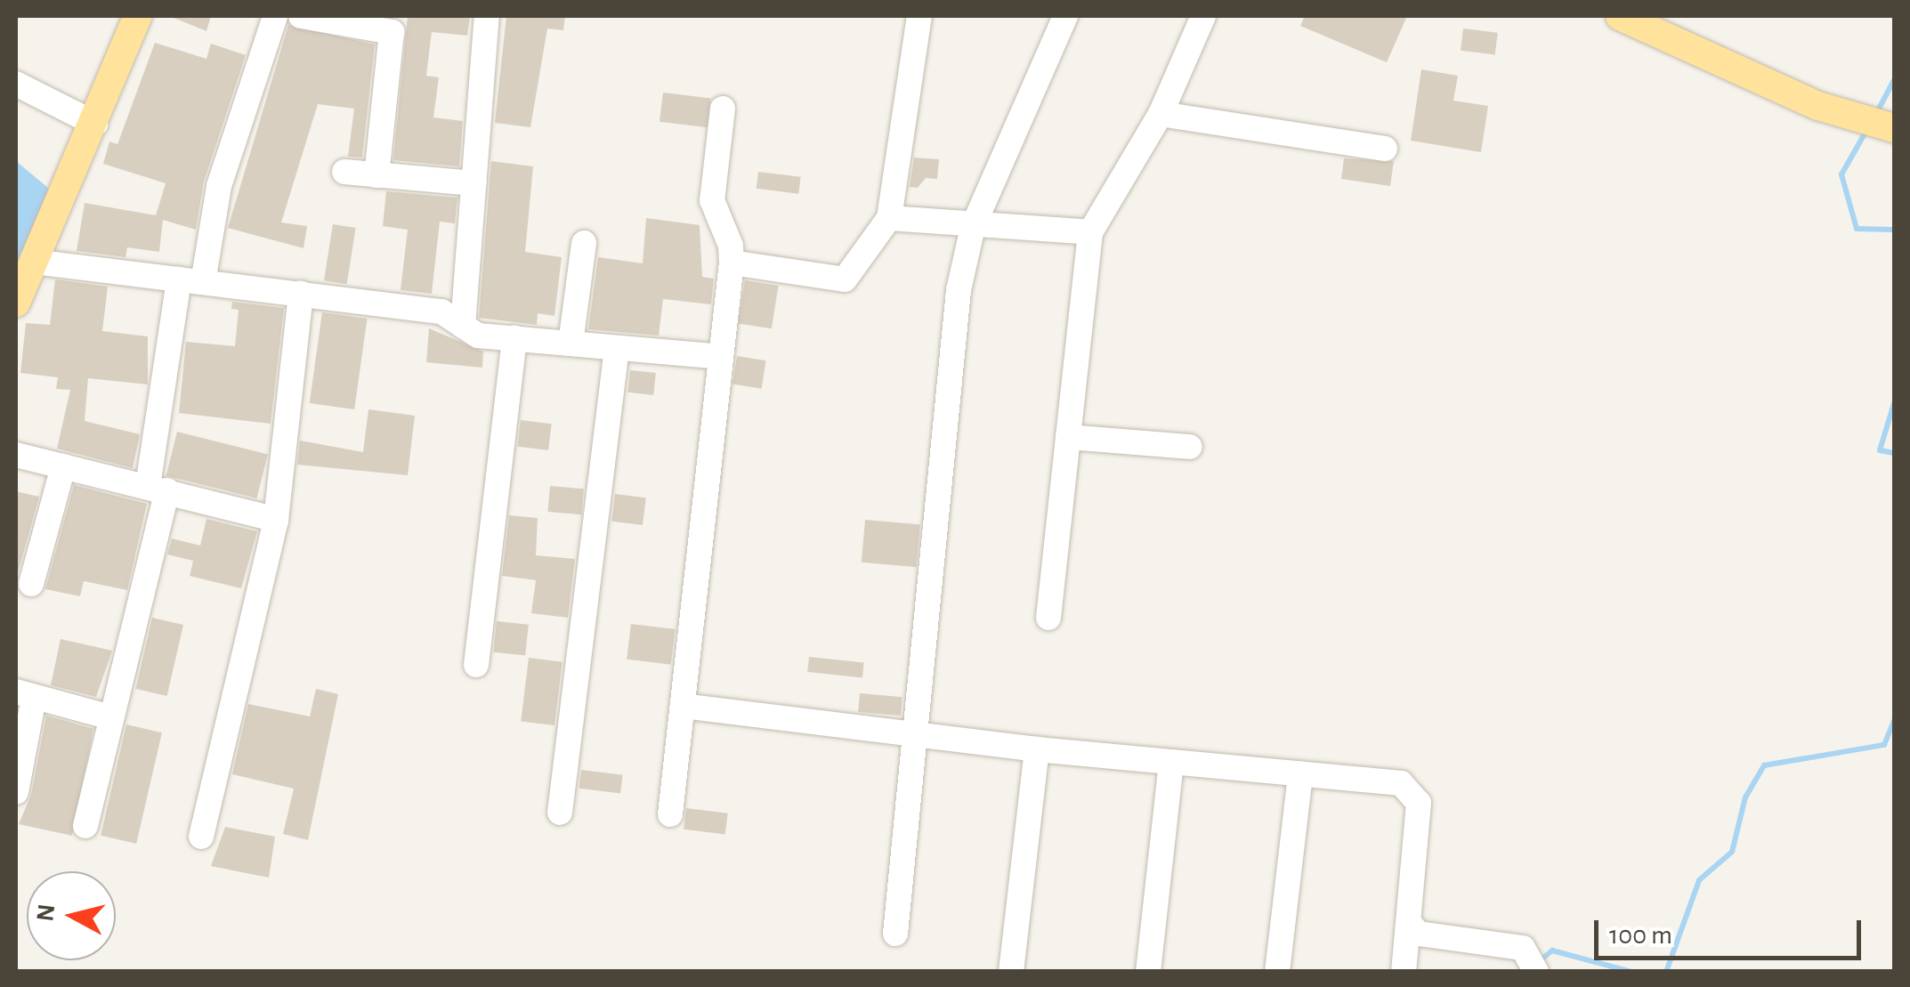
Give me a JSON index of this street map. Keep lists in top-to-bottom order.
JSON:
{
  "scale_bar": "100 m",
  "north": "left"
}
